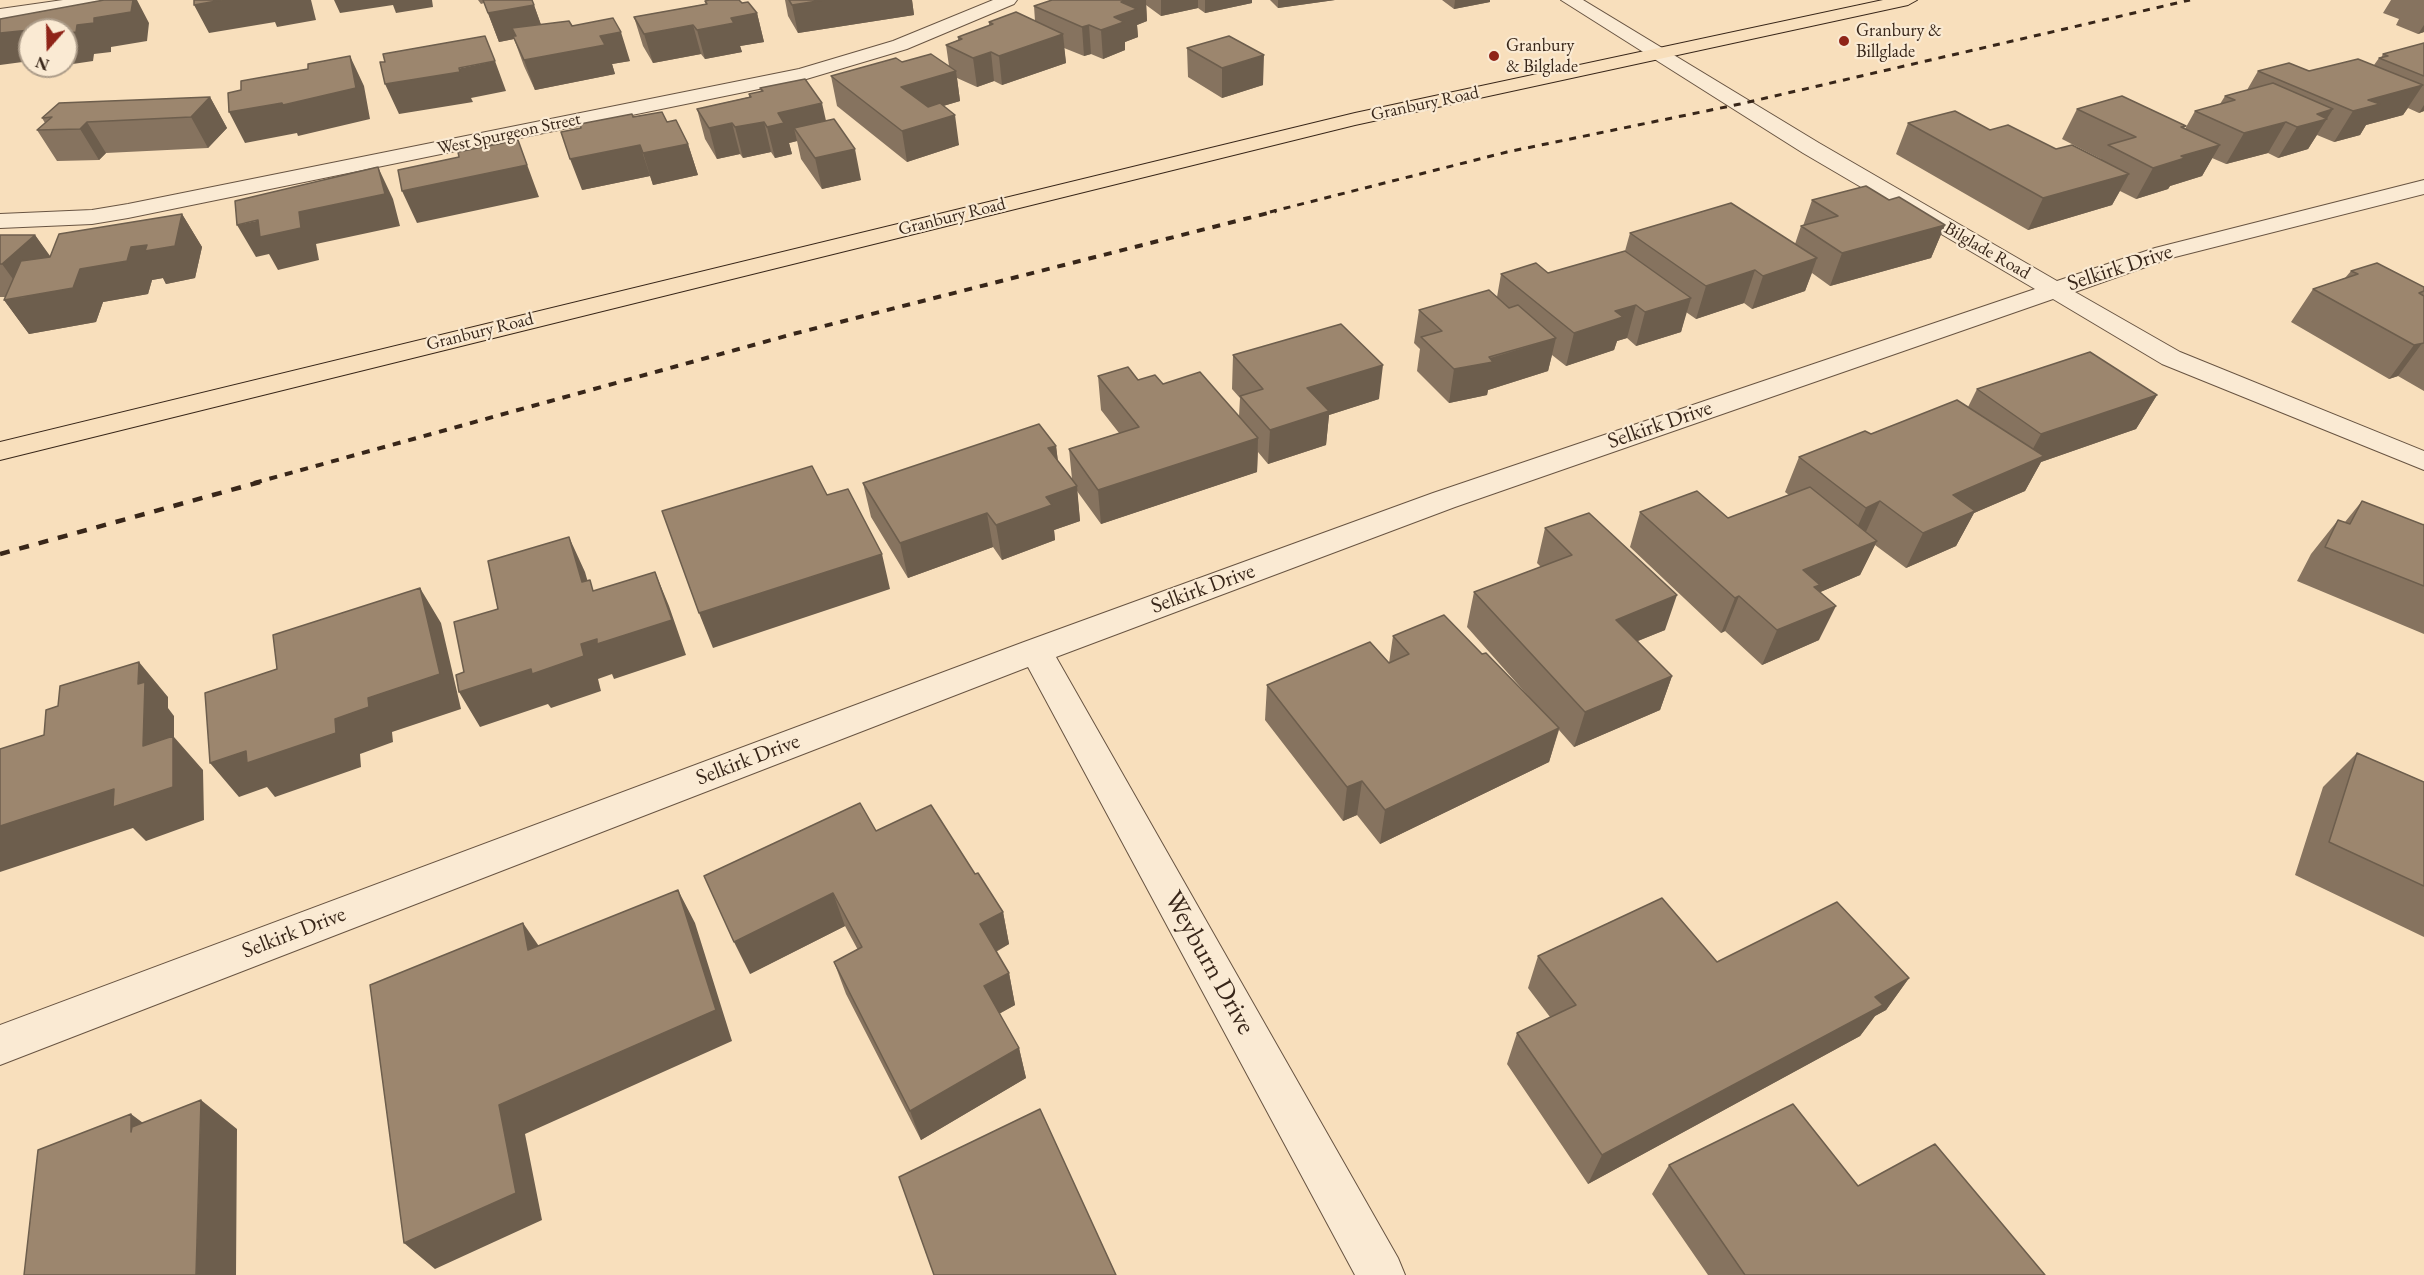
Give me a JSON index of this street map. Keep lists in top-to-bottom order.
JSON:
{
  "streets": {
    "main road": ["Granbury Road"],
    "street": [
      "West Spurgeon Street",
      "Bilglade Road",
      "Selkirk Drive",
      "Weyburn Drive"
    ]
  },
  "crossings": [
    ["Granbury Road", "Bilglade Road"],
    ["Bilglade Road", "Selkirk Drive"],
    ["Selkirk Drive", "Weyburn Drive"]
  ],
  "places": ["Granbury & Billglade", "Granbury & Bilglade"],
  "north": "bottom"
}
